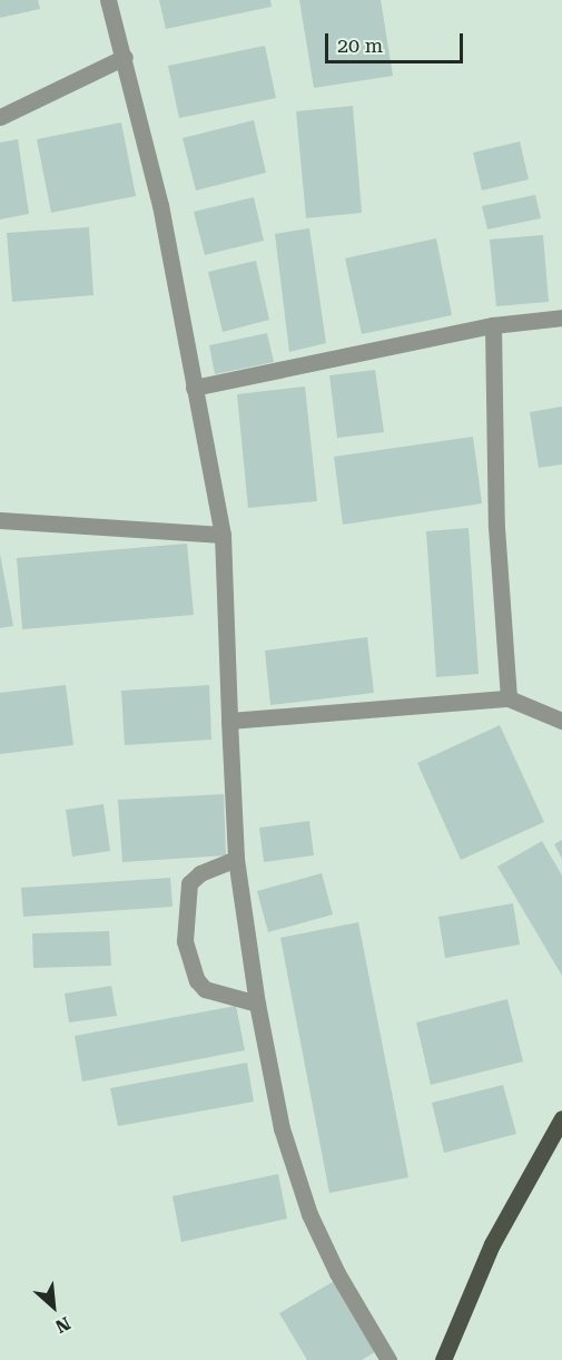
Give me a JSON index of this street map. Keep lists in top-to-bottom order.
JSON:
{
  "scale_bar": "20 m",
  "north": "bottom right"
}
